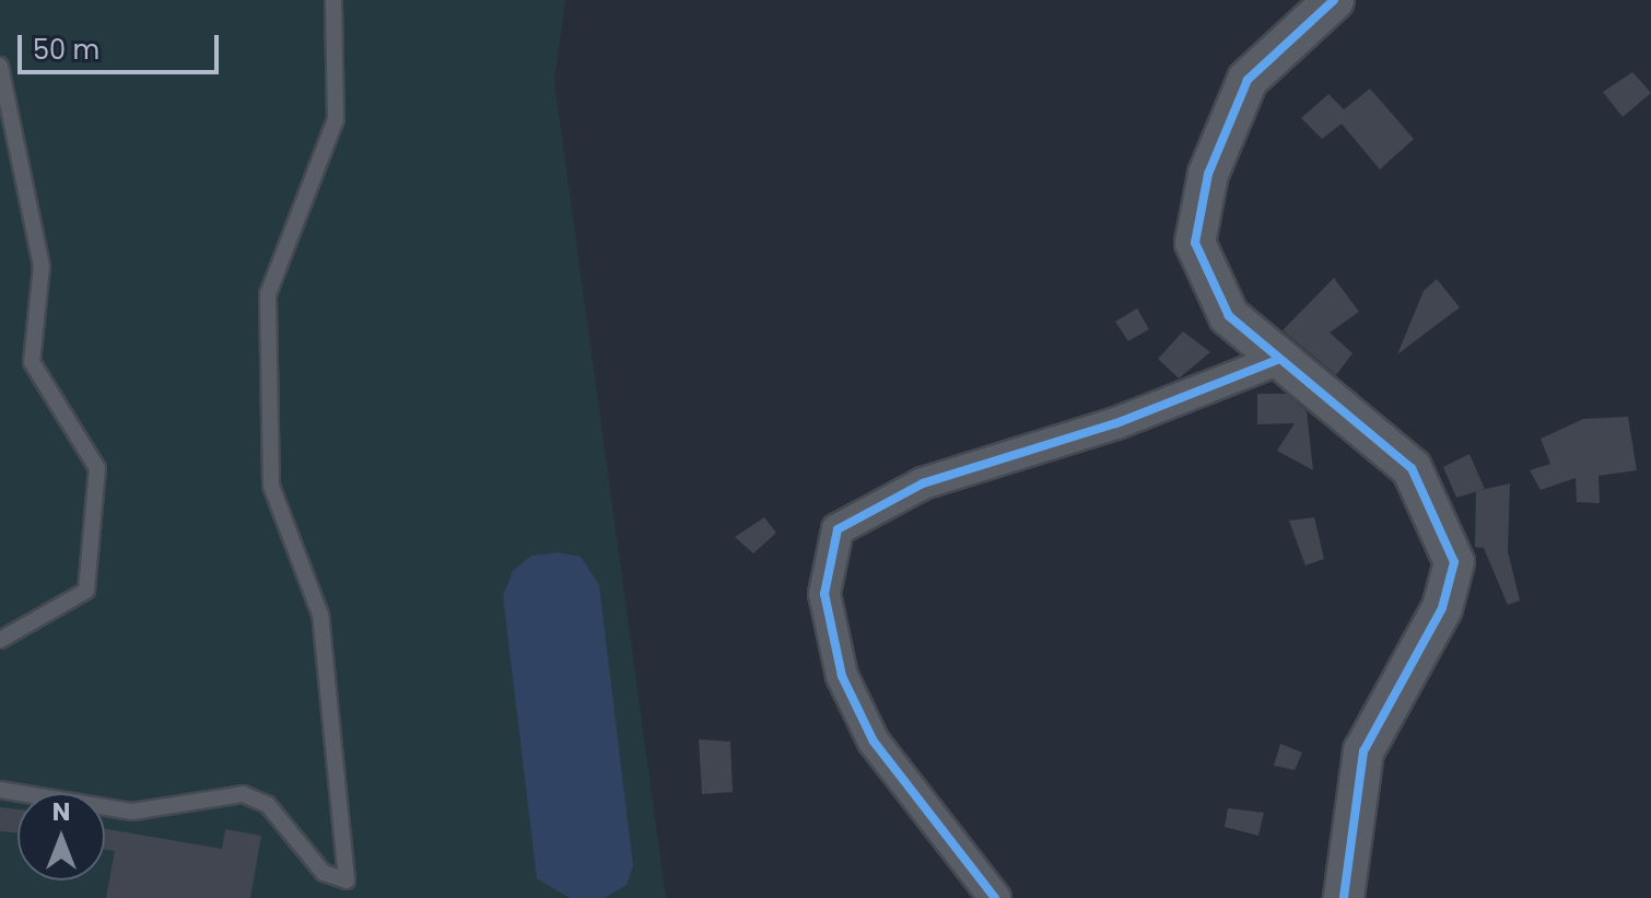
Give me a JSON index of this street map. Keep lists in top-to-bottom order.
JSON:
{
  "scale_bar": "50 m",
  "north": "top"
}
